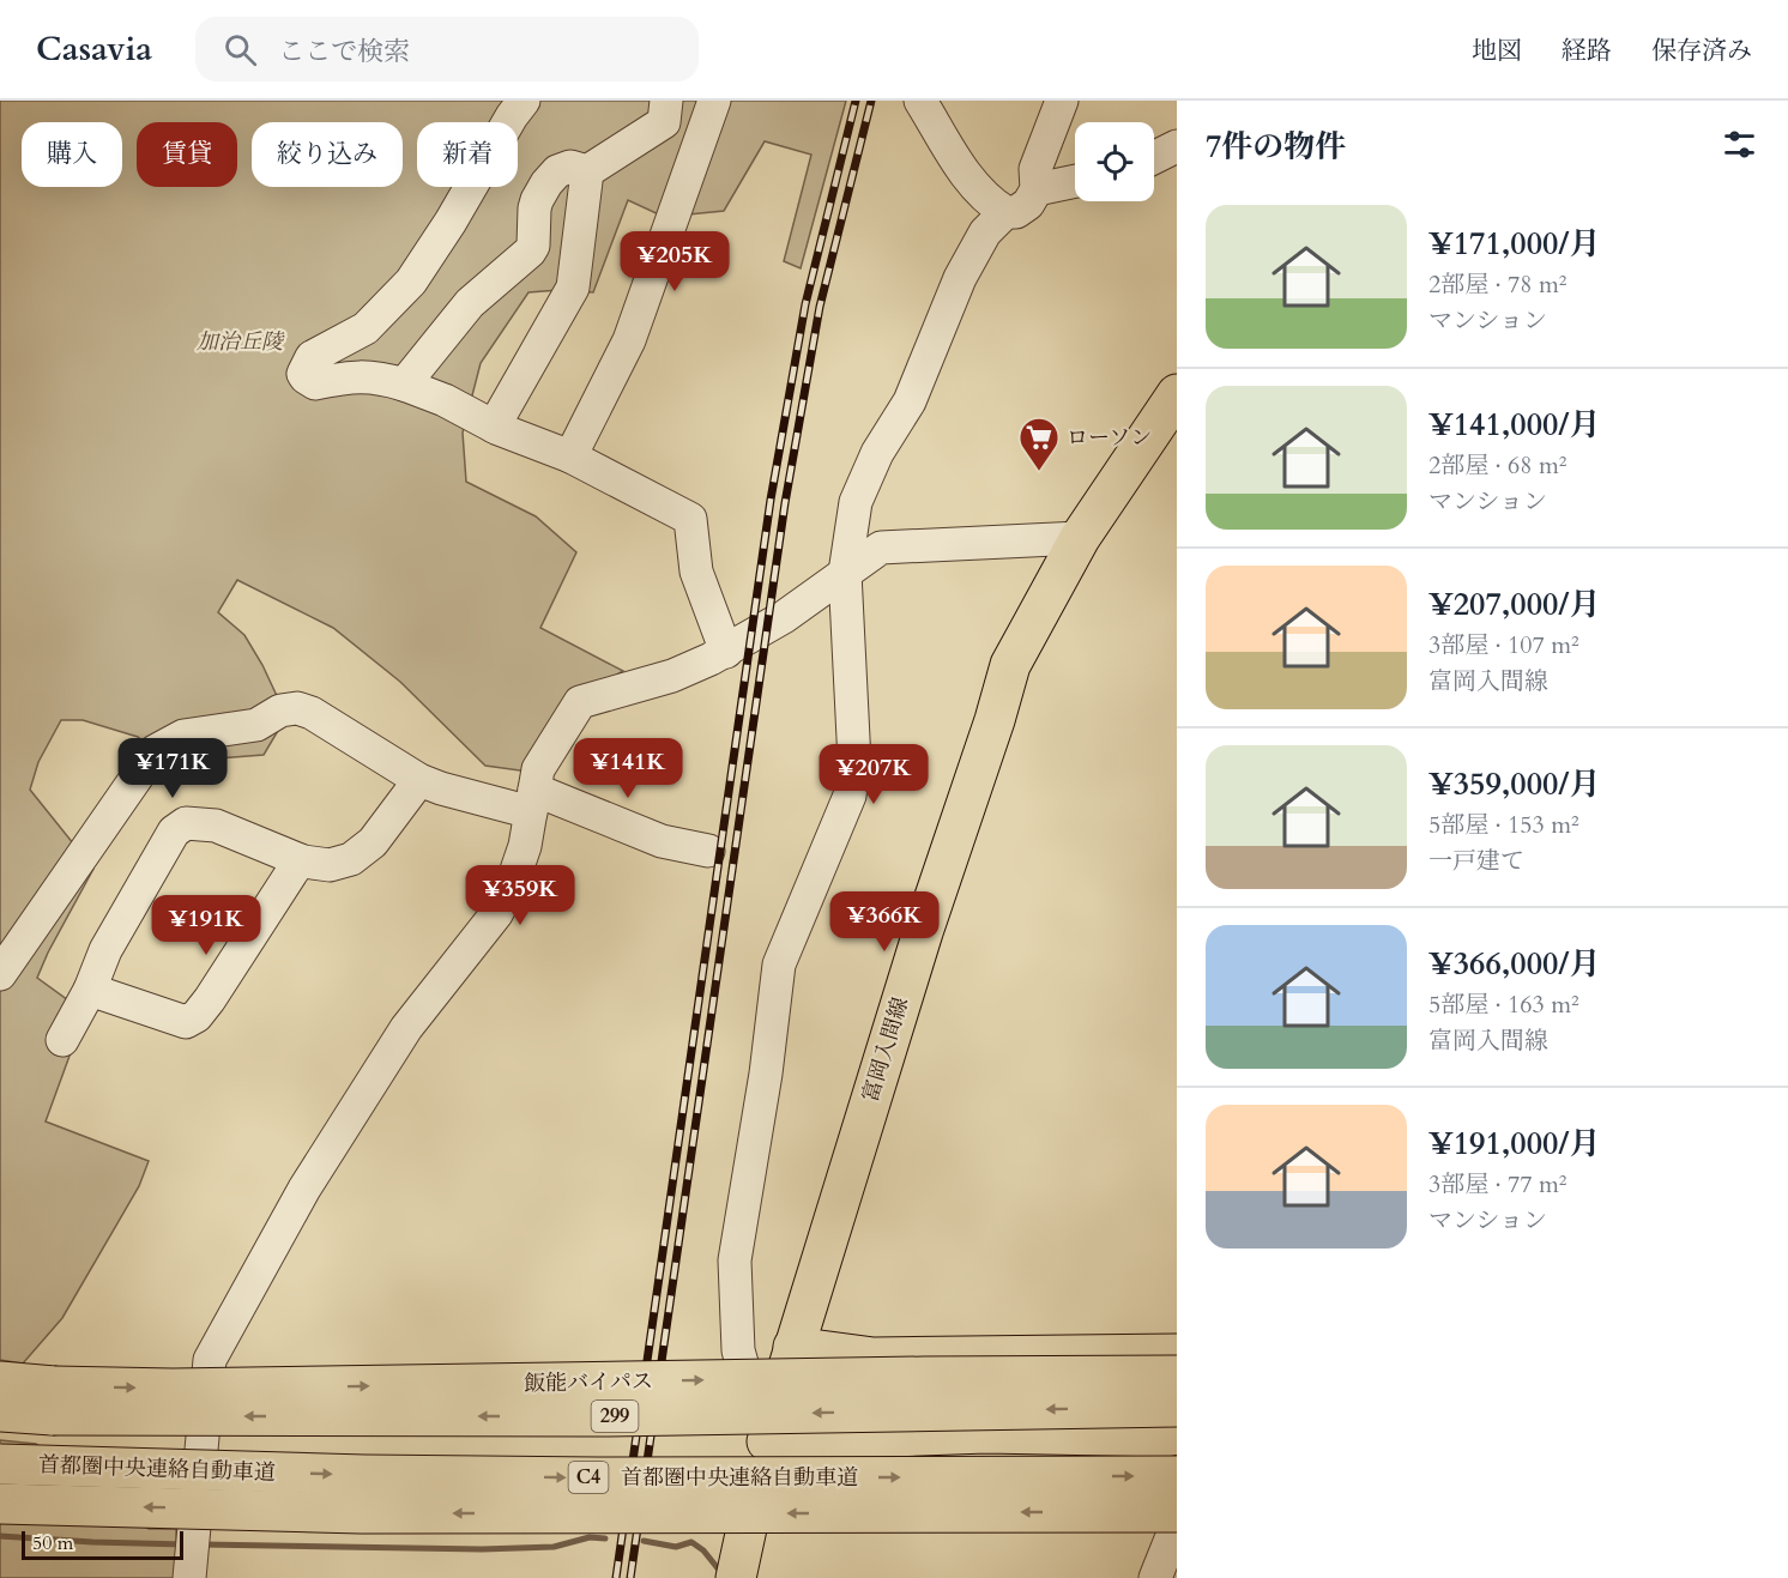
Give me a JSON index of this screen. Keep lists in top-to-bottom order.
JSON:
{
  "streets": {
    "main road": [
      "富岡入間線",
      "飯能バイパス",
      "299",
      "首都圏中央連絡自動車道",
      "C4"
    ]
  },
  "parks": ["加治丘陵"],
  "places": {
    "supermarket": ["ローソン"]
  },
  "scale_bar": "50 m",
  "page": {
    "header": "Casavia",
    "search": "ここで検索",
    "nav": ["地図", "経路", "保存済み"],
    "heading": "7件の物件",
    "chip": [
      "購入",
      "賃貸",
      "絞り込み",
      "新着"
    ],
    "list": [
      {
        "name": "¥171,000/月",
        "note": "2部屋 · 78 m² · マンション"
      },
      {
        "name": "¥141,000/月",
        "note": "2部屋 · 68 m² · マンション"
      },
      {
        "name": "¥207,000/月",
        "note": "3部屋 · 107 m² · 富岡入間線"
      },
      {
        "name": "¥359,000/月",
        "note": "5部屋 · 153 m² · 一戸建て"
      },
      {
        "name": "¥366,000/月",
        "note": "5部屋 · 163 m² · 富岡入間線"
      },
      {
        "name": "¥191,000/月",
        "note": "3部屋 · 77 m² · マンション"
      }
    ],
    "price": [
      "¥205K",
      "¥171K",
      "¥141K",
      "¥207K",
      "¥359K",
      "¥366K",
      "¥191K"
    ],
    "scale": "50 m"
  }
}
